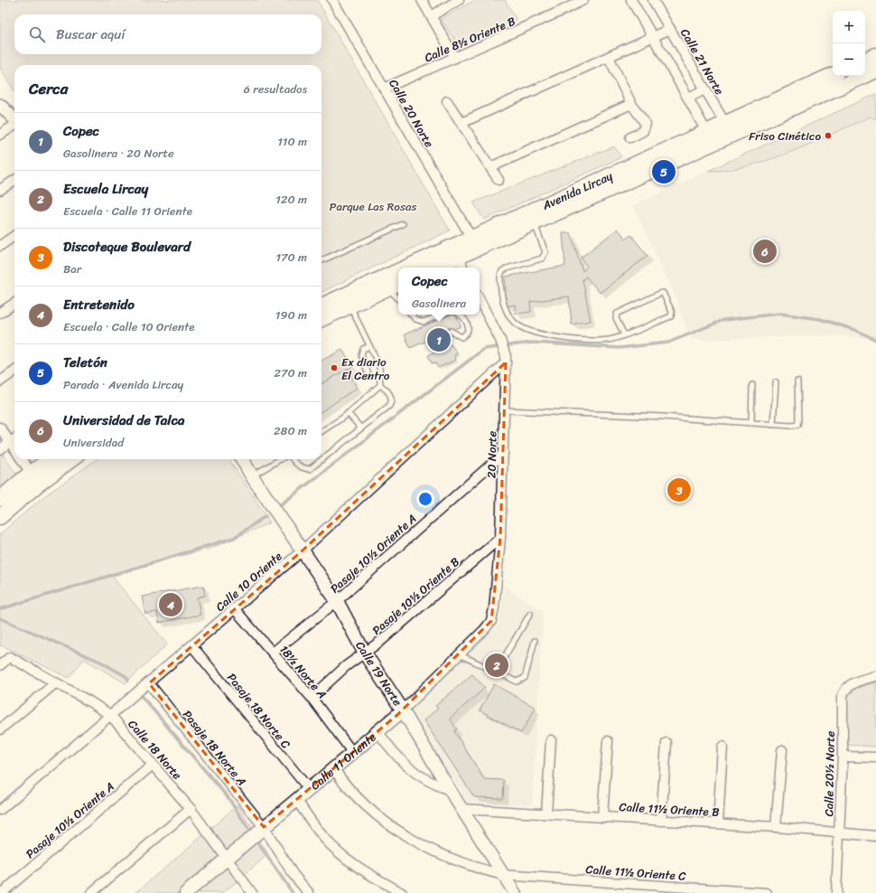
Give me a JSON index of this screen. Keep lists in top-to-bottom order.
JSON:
{
  "streets": {
    "main road": ["Avenida Lircay", "Calle 19 Norte", "Calle 11 Oriente"],
    "street": [
      "Calle 8½ Oriente B",
      "Calle 21 Norte",
      "Calle 20 Norte",
      "20 Norte",
      "Pasaje 10½ Oriente A",
      "Calle 10 Oriente",
      "Pasaje 10½ Oriente B",
      "18½ Norte A",
      "Pasaje 18 Norte C",
      "Pasaje 18 Norte A",
      "Calle 18 Norte",
      "Calle 20½ Norte",
      "Calle 11½ Oriente B",
      "Calle 11½ Oriente C"
    ]
  },
  "crossings": [
    ["Calle 8½ Oriente B", "Calle 20 Norte"],
    ["Calle 21 Norte", "Avenida Lircay"],
    ["Calle 20 Norte", "Avenida Lircay"],
    ["20 Norte", "Pasaje 10½ Oriente A"],
    ["20 Norte", "Calle 10 Oriente"],
    ["20 Norte", "Pasaje 10½ Oriente B"],
    ["20 Norte", "Calle 11 Oriente"],
    ["Pasaje 10½ Oriente A", "18½ Norte A"],
    ["Pasaje 10½ Oriente A", "Calle 19 Norte"],
    ["Pasaje 10½ Oriente A", "Calle 18 Norte"],
    ["Calle 10 Oriente", "18½ Norte A"],
    ["Calle 10 Oriente", "Calle 19 Norte"],
    ["Calle 10 Oriente", "Pasaje 18 Norte C"],
    ["Calle 10 Oriente", "Pasaje 18 Norte A"],
    ["Calle 10 Oriente", "Calle 18 Norte"],
    ["Pasaje 10½ Oriente B", "18½ Norte A"],
    ["Pasaje 10½ Oriente B", "Calle 19 Norte"],
    ["18½ Norte A", "Calle 11 Oriente"],
    ["Calle 19 Norte", "Calle 11 Oriente"],
    ["Calle 19 Norte", "Calle 11½ Oriente B"],
    ["Calle 19 Norte", "Calle 11½ Oriente C"],
    ["Pasaje 18 Norte C", "Calle 11 Oriente"],
    ["Pasaje 18 Norte A", "Calle 11 Oriente"],
    ["Calle 18 Norte", "Calle 11 Oriente"],
    ["Calle 11 Oriente", "Calle 11½ Oriente C"],
    ["Calle 20½ Norte", "Calle 11½ Oriente B"]
  ],
  "parks": ["Parque Las Rosas"],
  "places": ["Friso Cinético", "Ex diario El Centro"],
  "page": {
    "map_buttons": ["+", "−"],
    "search": "Buscar aquí",
    "heading": ["Cerca", "6 resultados"],
    "list": [
      {
        "mark": "1",
        "name": "Copec",
        "note": "Gasolinera · 20 Norte",
        "value": "110 m"
      },
      {
        "mark": "2",
        "name": "Escuela Lircay",
        "note": "Escuela · Calle 11 Oriente",
        "value": "120 m"
      },
      {
        "mark": "3",
        "name": "Discoteque Boulevard",
        "note": "Bar",
        "value": "170 m"
      },
      {
        "mark": "4",
        "name": "Entretenido",
        "note": "Escuela · Calle 10 Oriente",
        "value": "190 m"
      },
      {
        "mark": "5",
        "name": "Teletón",
        "note": "Parada · Avenida Lircay",
        "value": "270 m"
      },
      {
        "mark": "6",
        "name": "Universidad de Talca",
        "note": "Universidad",
        "value": "280 m"
      }
    ],
    "pins": [
      "5",
      "6",
      "1",
      "3",
      "4",
      "2"
    ],
    "popup": ["Copec", "Gasolinera"]
  }
}
